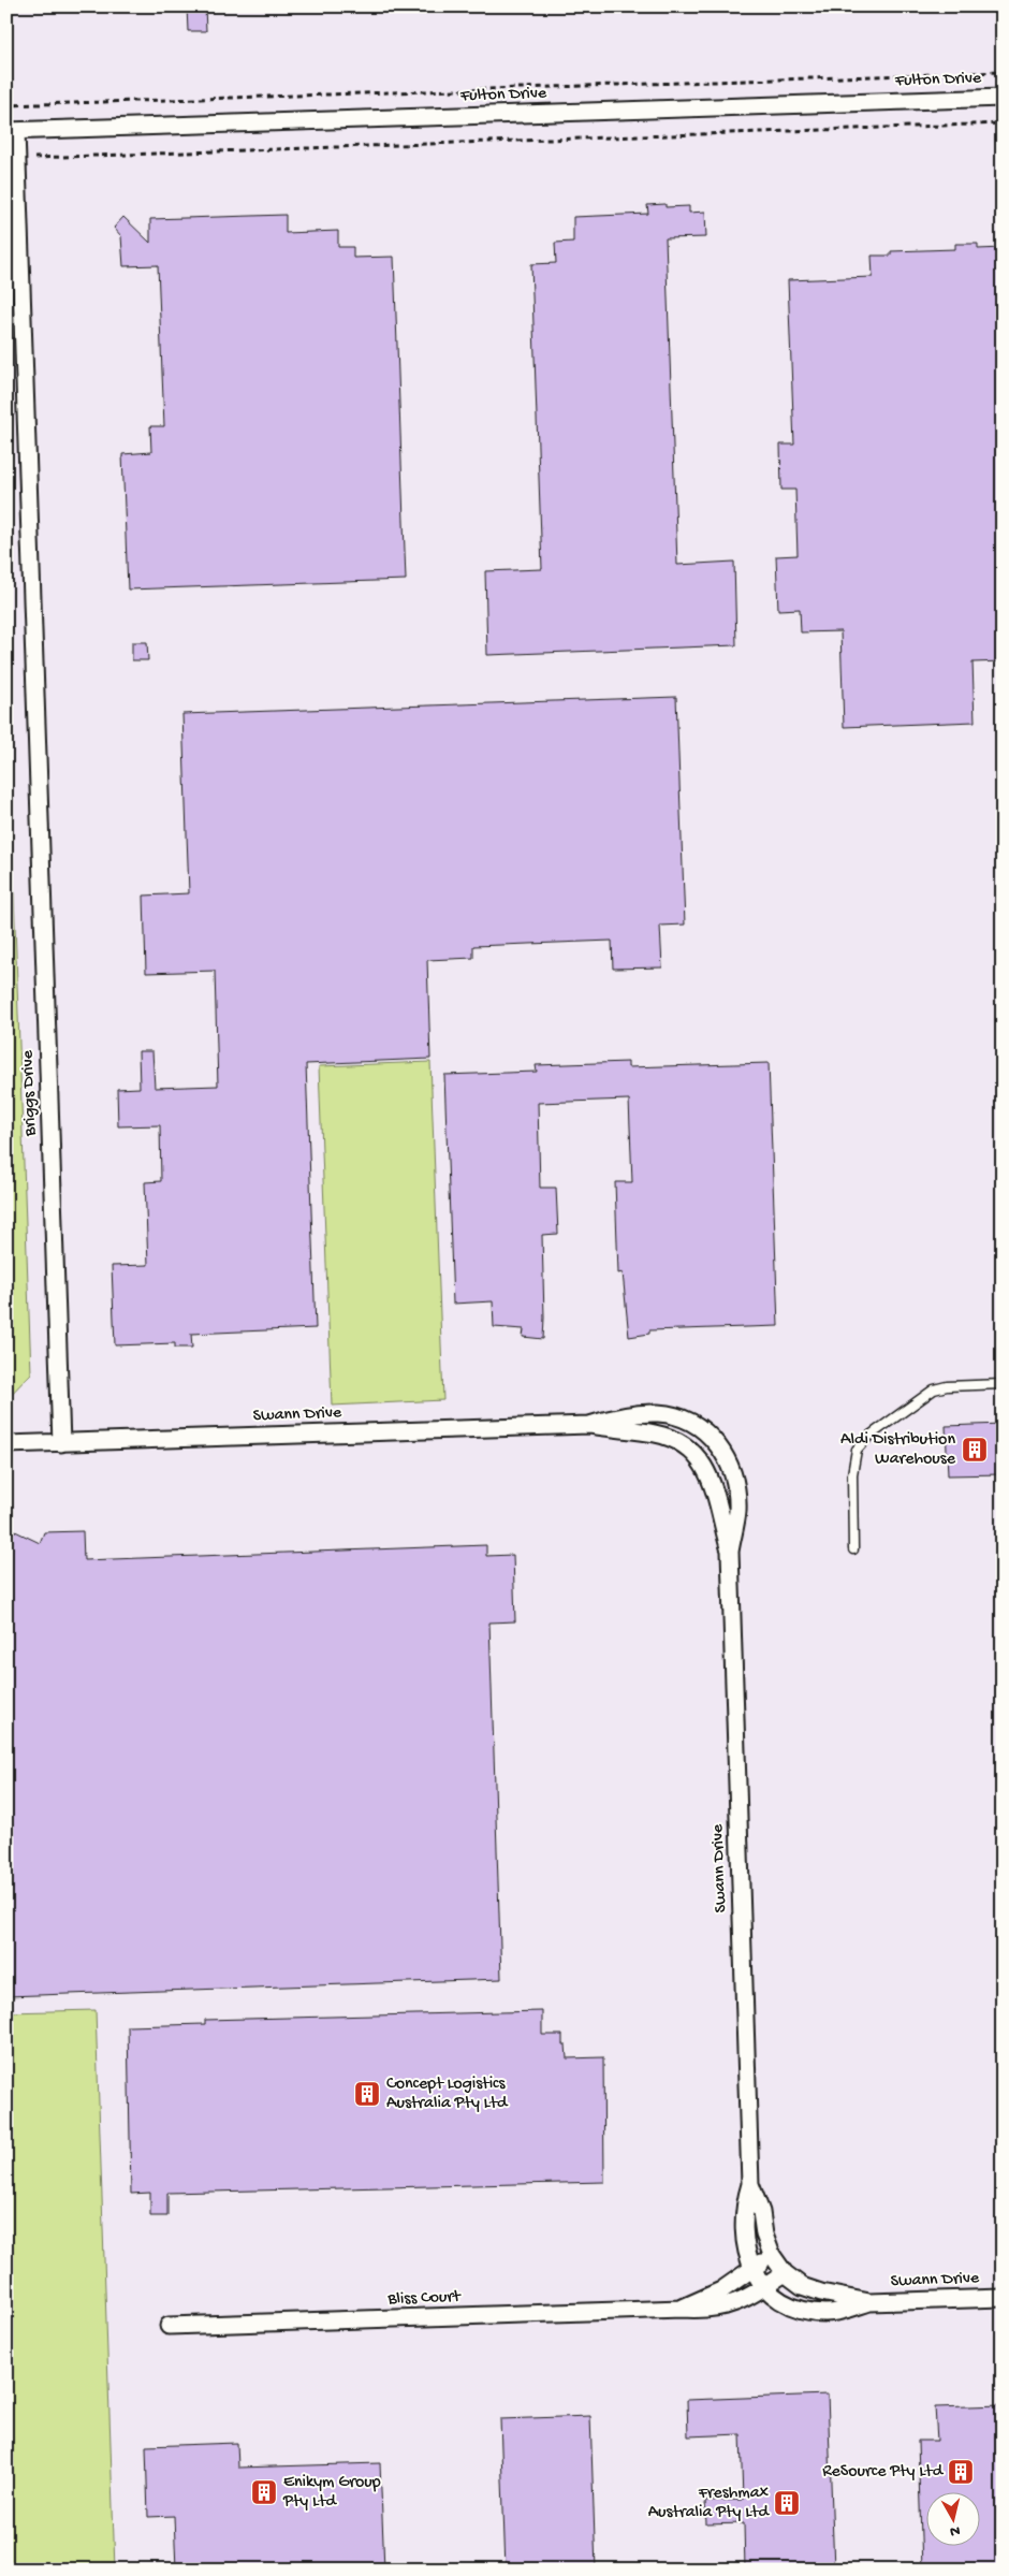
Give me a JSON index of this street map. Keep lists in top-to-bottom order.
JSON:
{
  "streets": {
    "street": [
      "Fulton Drive",
      "Briggs Drive",
      "Swann Drive",
      "Bliss Court"
    ]
  },
  "crossings": [
    ["Fulton Drive", "Briggs Drive"],
    ["Briggs Drive", "Swann Drive"],
    ["Swann Drive", "Bliss Court"]
  ],
  "places": {
    "building": [
      "Aldi Distribution Warehouse",
      "Concept Logistics Australia Pty Ltd",
      "ReSource Pty Ltd",
      "Enikym Group Pty Ltd",
      "Freshmax Australia Pty Ltd"
    ]
  },
  "north": "bottom"
}
